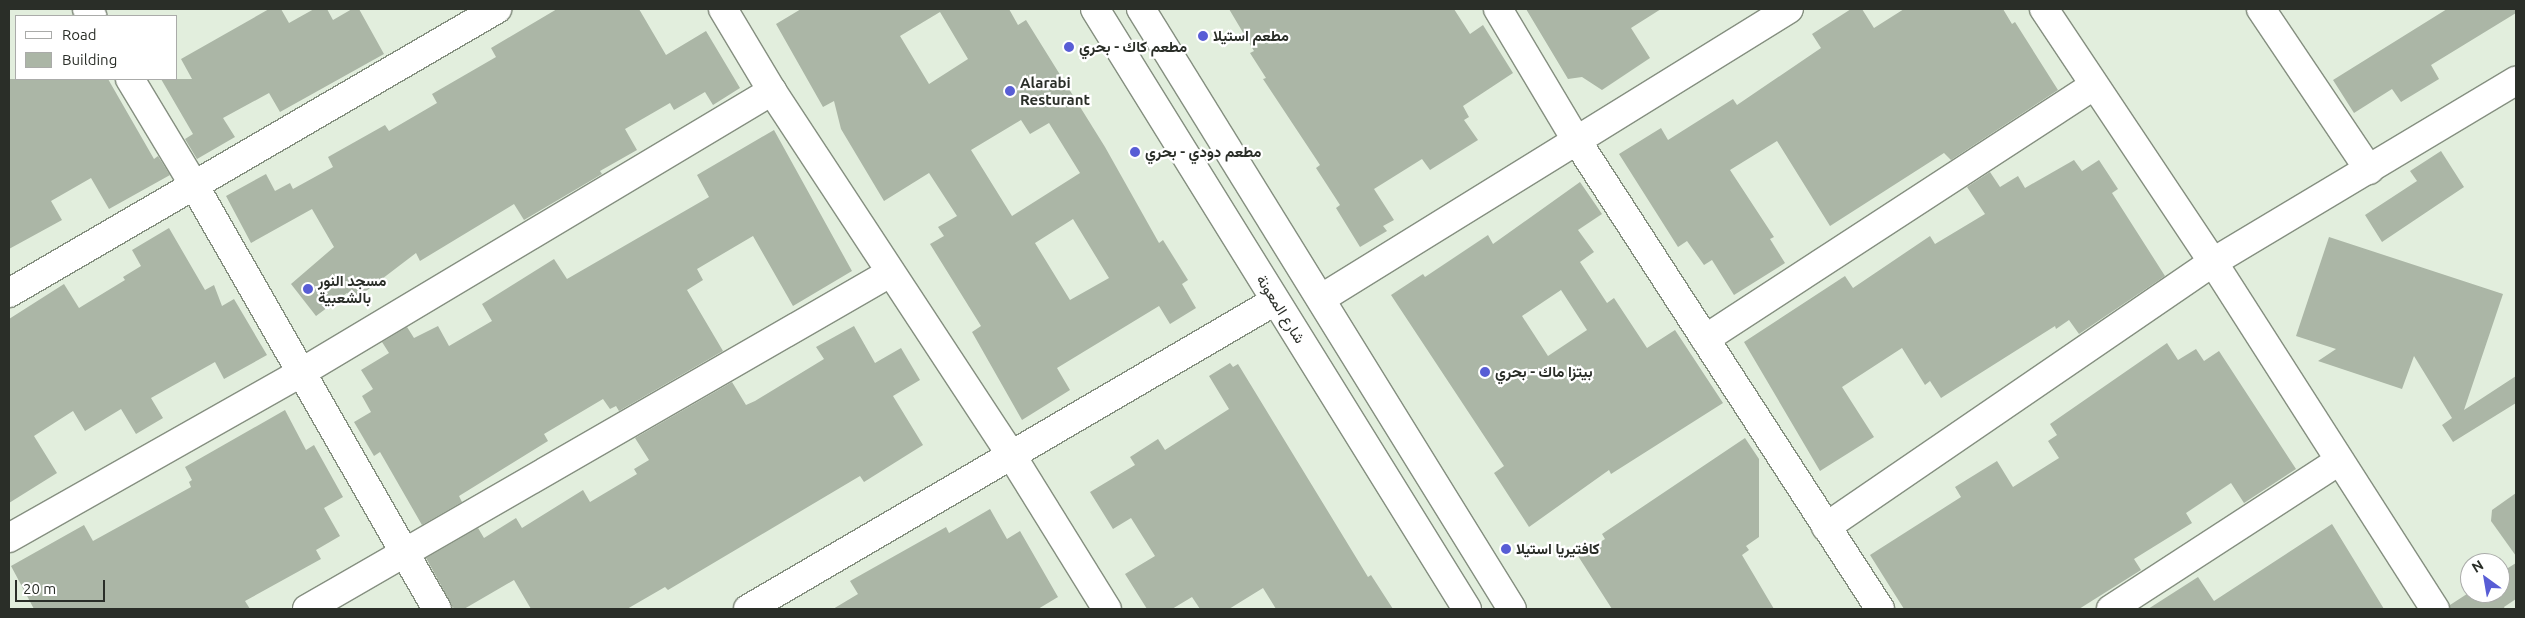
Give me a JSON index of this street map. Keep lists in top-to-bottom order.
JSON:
{
  "streets": {
    "main road": ["شارع المعونة"]
  },
  "places": [
    "مطعم استيلا",
    "مطعم كاك - بحري",
    "Alarabi Resturant",
    "مطعم دودي - بحري",
    "مسجد النور بالشعبية",
    "بيتزا ماك - بحري",
    "كافتيريا استيلا"
  ],
  "legend": ["Road", "Building"],
  "scale_bar": "20 m",
  "north": "top left"
}
